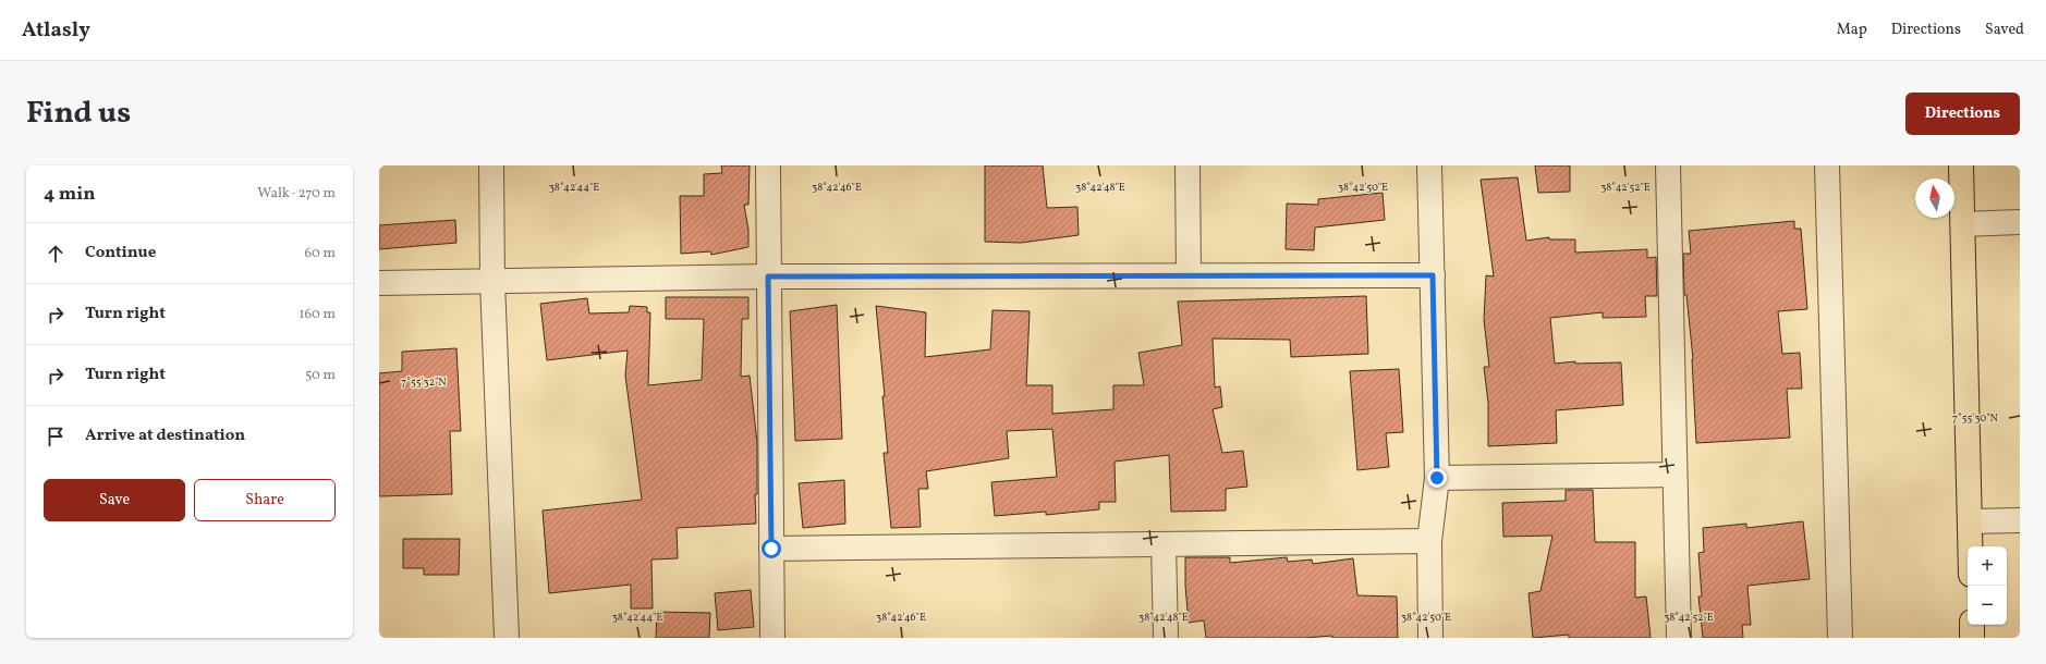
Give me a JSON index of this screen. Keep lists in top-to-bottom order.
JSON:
{
  "north": "top",
  "page": {
    "header": "Atlasly",
    "nav": ["Map", "Directions", "Saved"],
    "title": "Find us",
    "buttons": [
      "Directions",
      ["Save", "Share"]
    ],
    "heading": ["4 min", "Walk · 270 m"],
    "list": [
      ["Continue", "60 m"],
      ["Turn right", "160 m"],
      ["Turn right", "50 m"],
      "Arrive at destination"
    ],
    "map_buttons": ["+", "−"]
  },
  "coordinates": [
    "38°42'44\"E",
    "38°42'46\"E",
    "38°42'48\"E",
    "38°42'50\"E",
    "38°42'52\"E",
    "7°55'32\"N",
    "7°55'30\"N"
  ]
}
